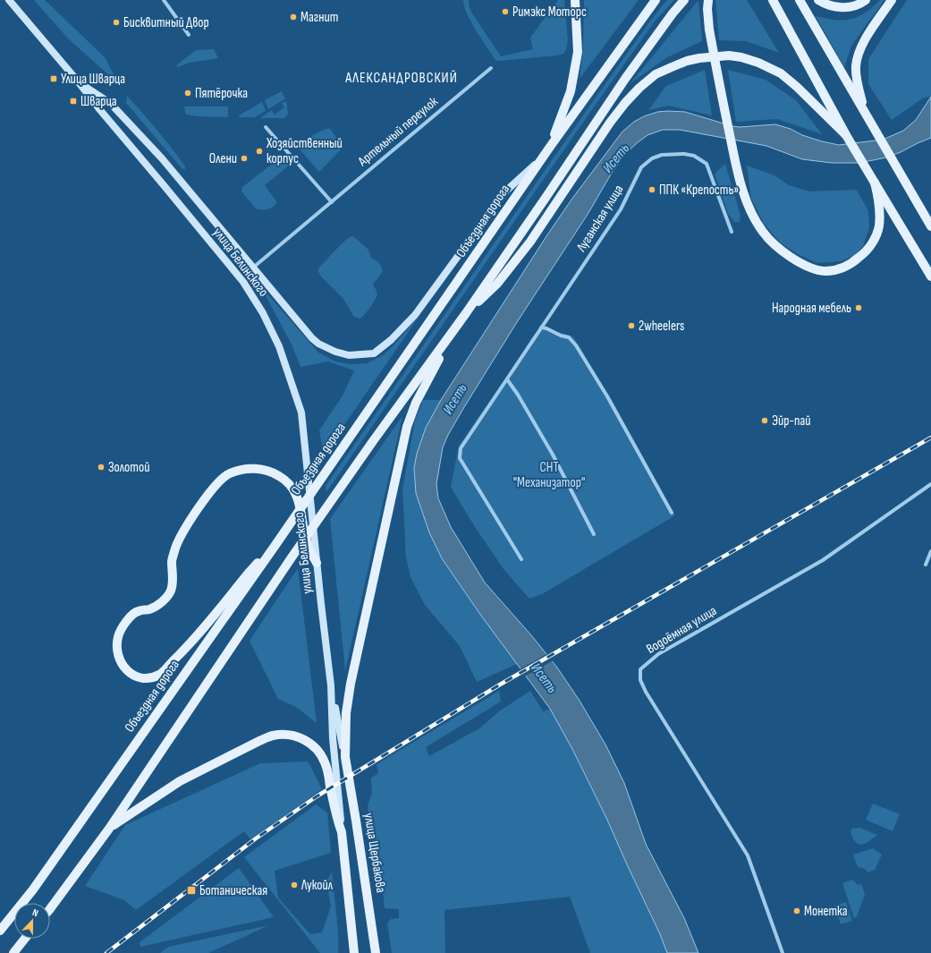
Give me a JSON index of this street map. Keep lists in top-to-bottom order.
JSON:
{
  "streets": {
    "main road": ["Объездная дорога", "улица Белинского", "улица Щербакова"],
    "street": ["Артельный переулок", "Луганская улица", "Водоёмная улица"]
  },
  "crossings": [
    ["улица Белинского", "улица Щербакова"]
  ],
  "districts": ["АЛЕКСАНДРОВСКИЙ"],
  "water": ["Исеть"],
  "parks": ["СНТ \"Механизатор\""],
  "places": {
    "other": [
      "Римэкс Моторс",
      "Магнит",
      "Бисквитный Двор",
      "Пятёрочка",
      "Хозяйственный корпус",
      "Олени",
      "ППК «Крепость»",
      "Народная мебель",
      "2wheelers",
      "Эйр-пай",
      "Золотой",
      "Лукойл",
      "Монетка"
    ],
    "transit": ["Улица Шварца", "Шварца", "Ботаническая"]
  },
  "north": "top"
}
